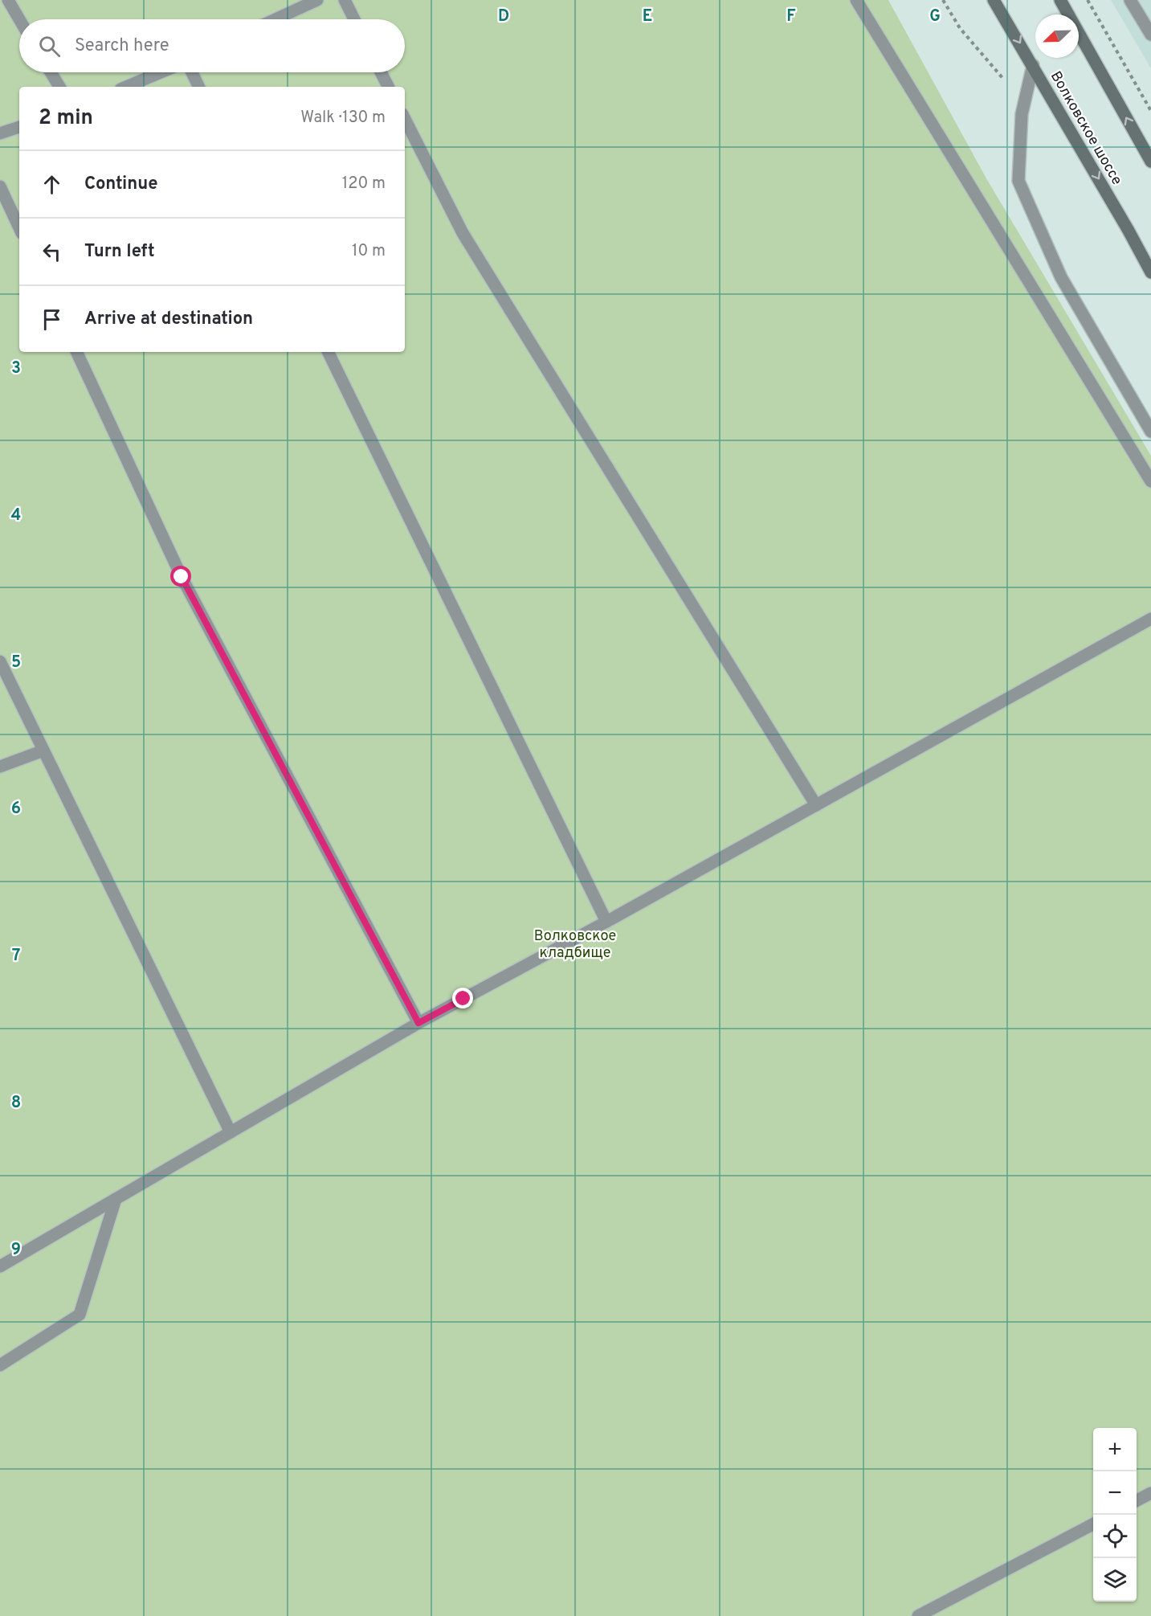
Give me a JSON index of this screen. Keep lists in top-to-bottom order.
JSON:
{
  "streets": {
    "main road": ["Волковское шоссе"]
  },
  "parks": ["Волковское кладбище"],
  "north": "bottom left",
  "page": {
    "search": "Search here",
    "heading": ["2 min", "Walk · 130 m"],
    "list": [
      ["Continue", "120 m"],
      ["Turn left", "10 m"],
      "Arrive at destination"
    ],
    "map_buttons": ["+", "−"]
  },
  "grid": {
    "columns": [
      "D",
      "E",
      "F",
      "G"
    ],
    "rows": [
      "3",
      "4",
      "5",
      "6",
      "7",
      "8",
      "9"
    ]
  }
}
